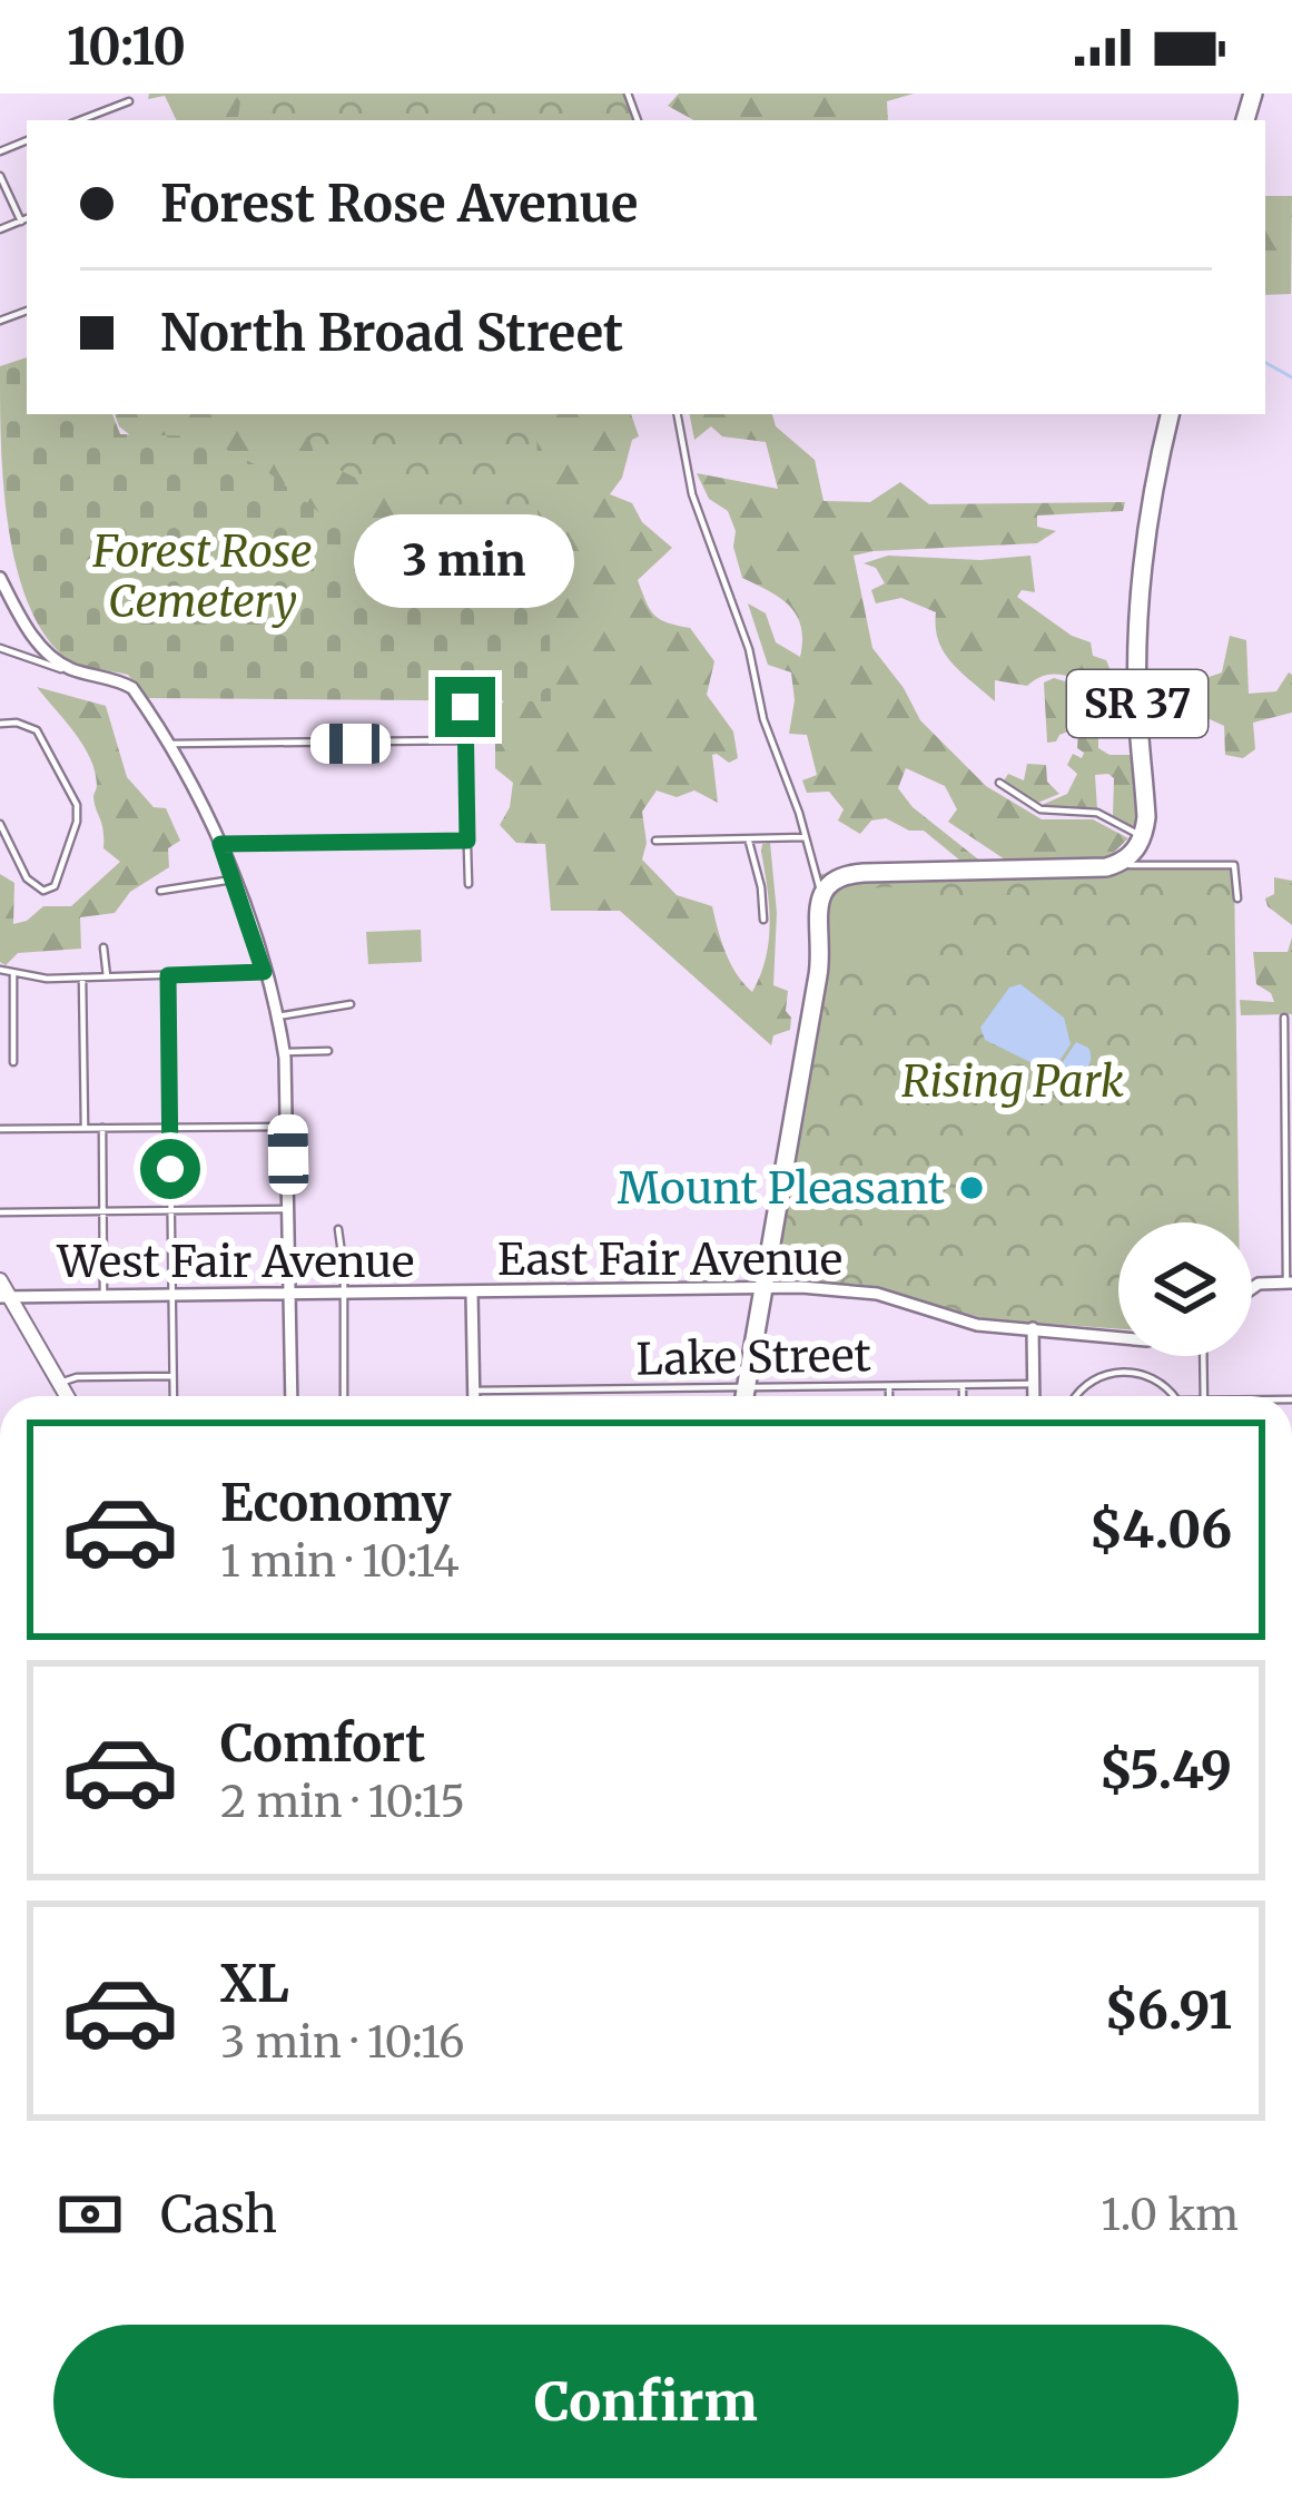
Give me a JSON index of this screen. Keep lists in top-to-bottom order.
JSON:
{
  "streets": {
    "highway": ["SR 37"],
    "main road": ["East Fair Avenue", "West Fair Avenue"],
    "street": ["Lake Street"]
  },
  "crossings": [
    ["East Fair Avenue", "West Fair Avenue"]
  ],
  "parks": ["Forest Rose Cemetery", "Rising Park"],
  "places": ["Mount Pleasant"],
  "page": {
    "status": "10:10",
    "banner": ["Forest Rose Avenue", "North Broad Street"],
    "bubble": "3 min",
    "list": [
      {
        "name": "Economy",
        "note": "1 min · 10:14",
        "value": "$4.06"
      },
      {
        "name": "Comfort",
        "note": "2 min · 10:15",
        "value": "$5.49"
      },
      {
        "name": "XL",
        "note": "3 min · 10:16",
        "value": "$6.91"
      }
    ],
    "pay": ["Cash", "1.0 km"],
    "buttons": "Confirm"
  }
}
